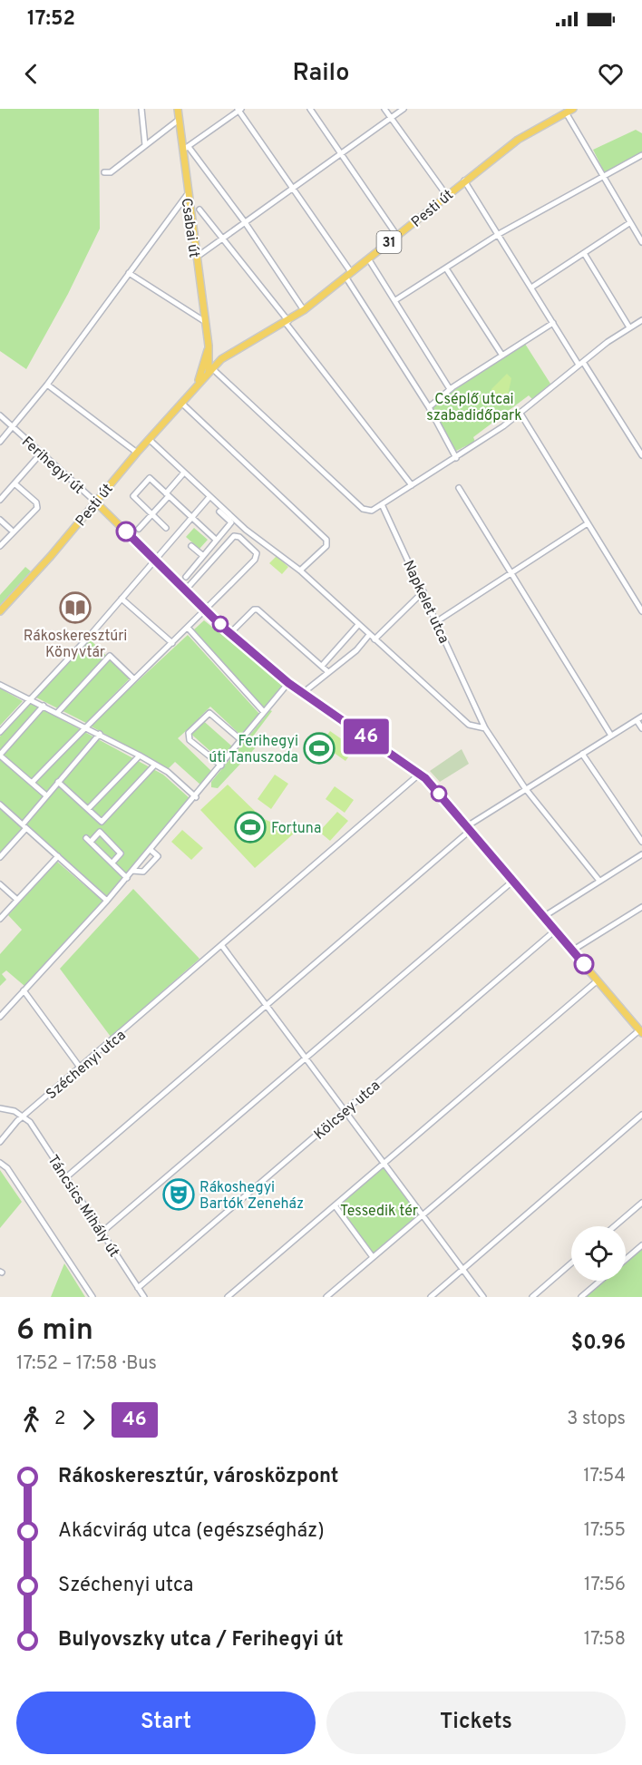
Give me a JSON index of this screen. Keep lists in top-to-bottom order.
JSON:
{
  "streets": {
    "main road": [
      "Pesti út",
      "Csabai út",
      "31",
      "Ferihegyi út"
    ],
    "street": [
      "Napkelet utca",
      "Széchenyi utca",
      "Kölcsey utca",
      "Táncsics Mihály út"
    ]
  },
  "crossings": [
    ["Pesti út", "Csabai út"],
    ["Pesti út", "Ferihegyi út"],
    ["Ferihegyi út", "Széchenyi utca"],
    ["Ferihegyi út", "Kölcsey utca"],
    ["Széchenyi utca", "Táncsics Mihály út"],
    ["Kölcsey utca", "Táncsics Mihály út"]
  ],
  "parks": ["Cséplő utcai szabadidőpark", "Tessedik tér"],
  "places": {
    "library": ["Rákoskeresztúri Könyvtár"],
    "sports": ["Ferihegyi úti Tanuszoda", "Fortuna"],
    "theatre": ["Rákoshegyi Bartók Zeneház"]
  },
  "lines": ["bus line 46"],
  "page": {
    "status": "17:52",
    "header": "Railo",
    "on_map": "46",
    "heading": ["6 min", "17:52 – 17:58 · Bus", "$0.96"],
    "legs": ["2", "46", "3 stops"],
    "list": [
      {
        "name": "Rákoskeresztúr, városközpont",
        "value": "17:54"
      },
      {
        "name": "Akácvirág utca (egészségház)",
        "value": "17:55"
      },
      {
        "name": "Széchenyi utca",
        "value": "17:56"
      },
      {
        "name": "Bulyovszky utca / Ferihegyi út",
        "value": "17:58"
      }
    ],
    "buttons": ["Start", "Tickets"]
  }
}
